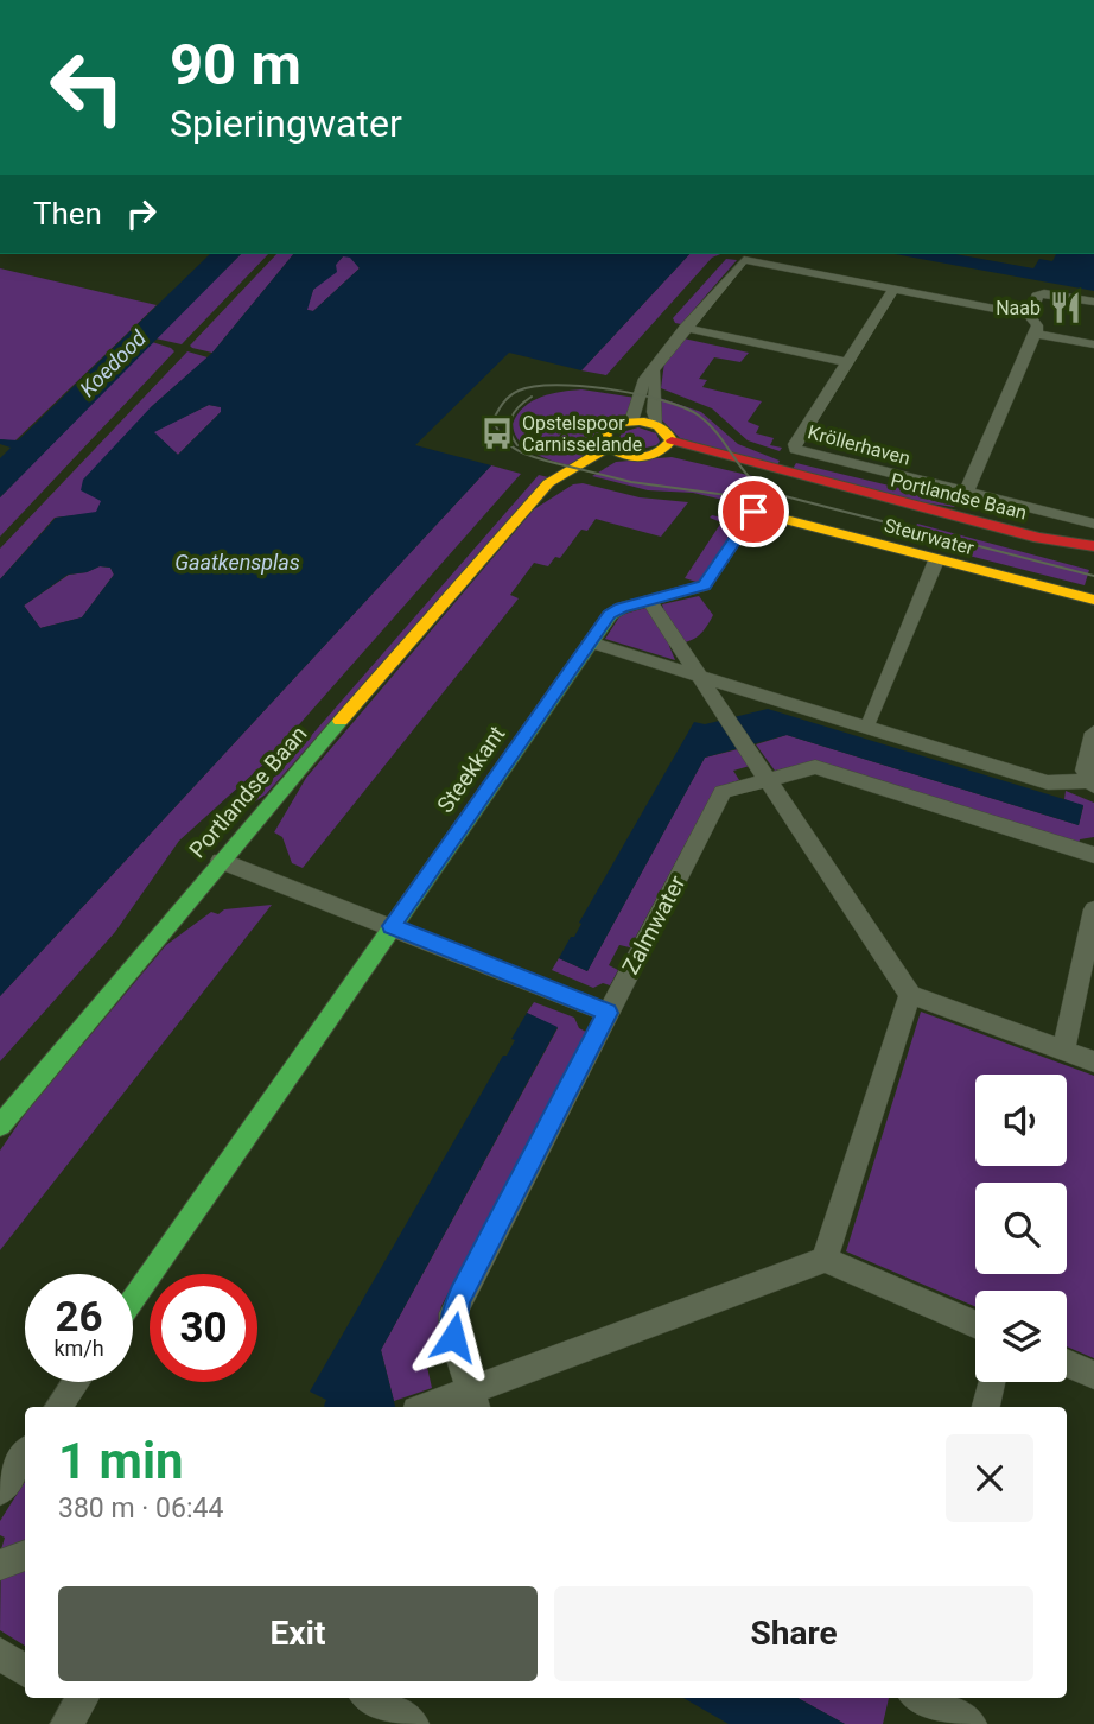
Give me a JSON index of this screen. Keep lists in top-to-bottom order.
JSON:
{
  "streets": {
    "street": [
      "Kröllerhaven",
      "Portlandse Baan",
      "Steurwater",
      "Steekkant",
      "Zalmwater"
    ]
  },
  "crossings": [
    ["Steurwater", "Steekkant"]
  ],
  "water": ["Koedood", "Gaatkensplas"],
  "places": {
    "restaurant": ["Naab"],
    "bus stop": ["Opstelspoor Carnisselande"]
  },
  "page": {
    "turn": ["90 m", "Spieringwater"],
    "then": "Then",
    "speed": "26 km/h",
    "limit": "30",
    "heading": ["1 min", "380 m · 06:44"],
    "buttons": ["Exit", "Share"]
  }
}
